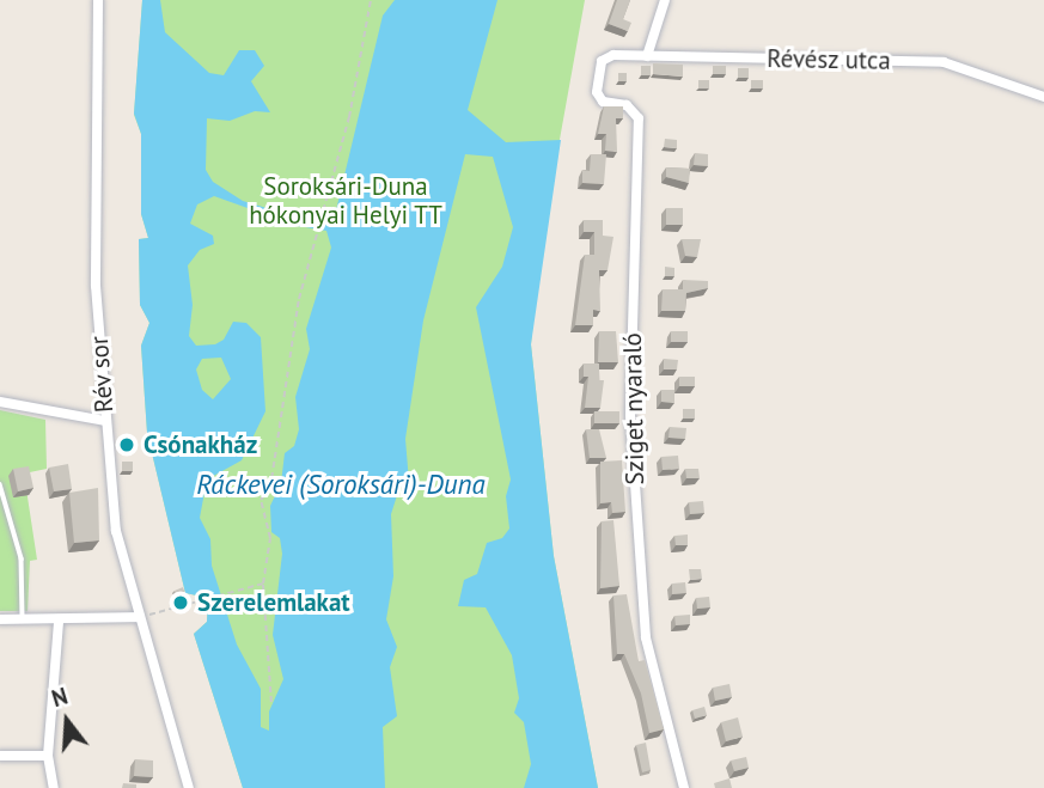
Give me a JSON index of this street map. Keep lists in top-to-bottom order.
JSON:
{
  "streets": {
    "street": ["Révész utca", "Rév sor", "Sziget nyaraló"]
  },
  "crossings": [
    ["Révész utca", "Sziget nyaraló"]
  ],
  "water": ["Ráckevei (Soroksári)-Duna"],
  "parks": ["Soroksári-Duna hókonyai Helyi TT"],
  "places": ["Csónakház", "Szerelemlakat"],
  "north": "top"
}
